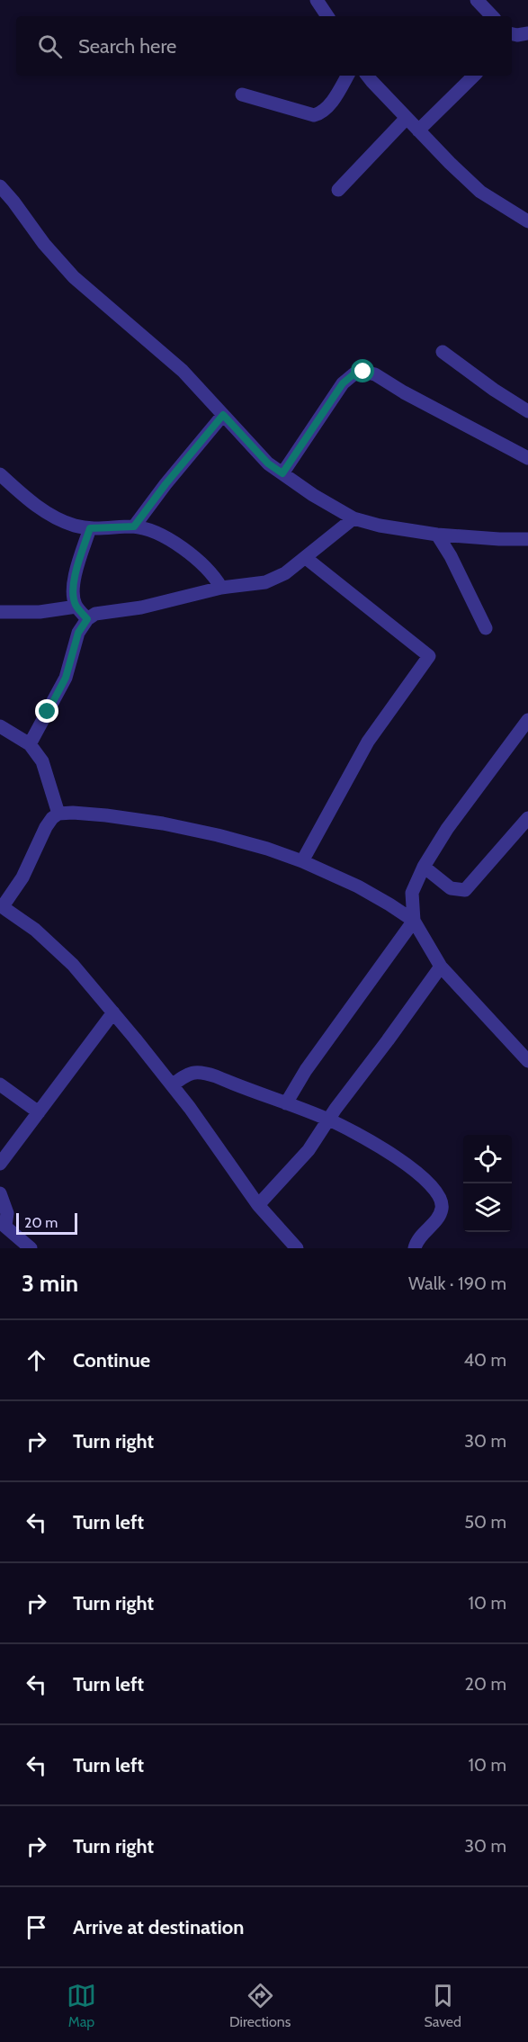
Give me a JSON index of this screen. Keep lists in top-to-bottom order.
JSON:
{
  "scale_bar": "20 m",
  "page": {
    "search": "Search here",
    "scale": "20 m",
    "heading": ["3 min", "Walk · 190 m"],
    "list": [
      ["Continue", "40 m"],
      ["Turn right", "30 m"],
      ["Turn left", "50 m"],
      ["Turn right", "10 m"],
      ["Turn left", "20 m"],
      ["Turn left", "10 m"],
      ["Turn right", "30 m"],
      "Arrive at destination"
    ],
    "nav": ["Map", "Directions", "Saved"]
  }
}
